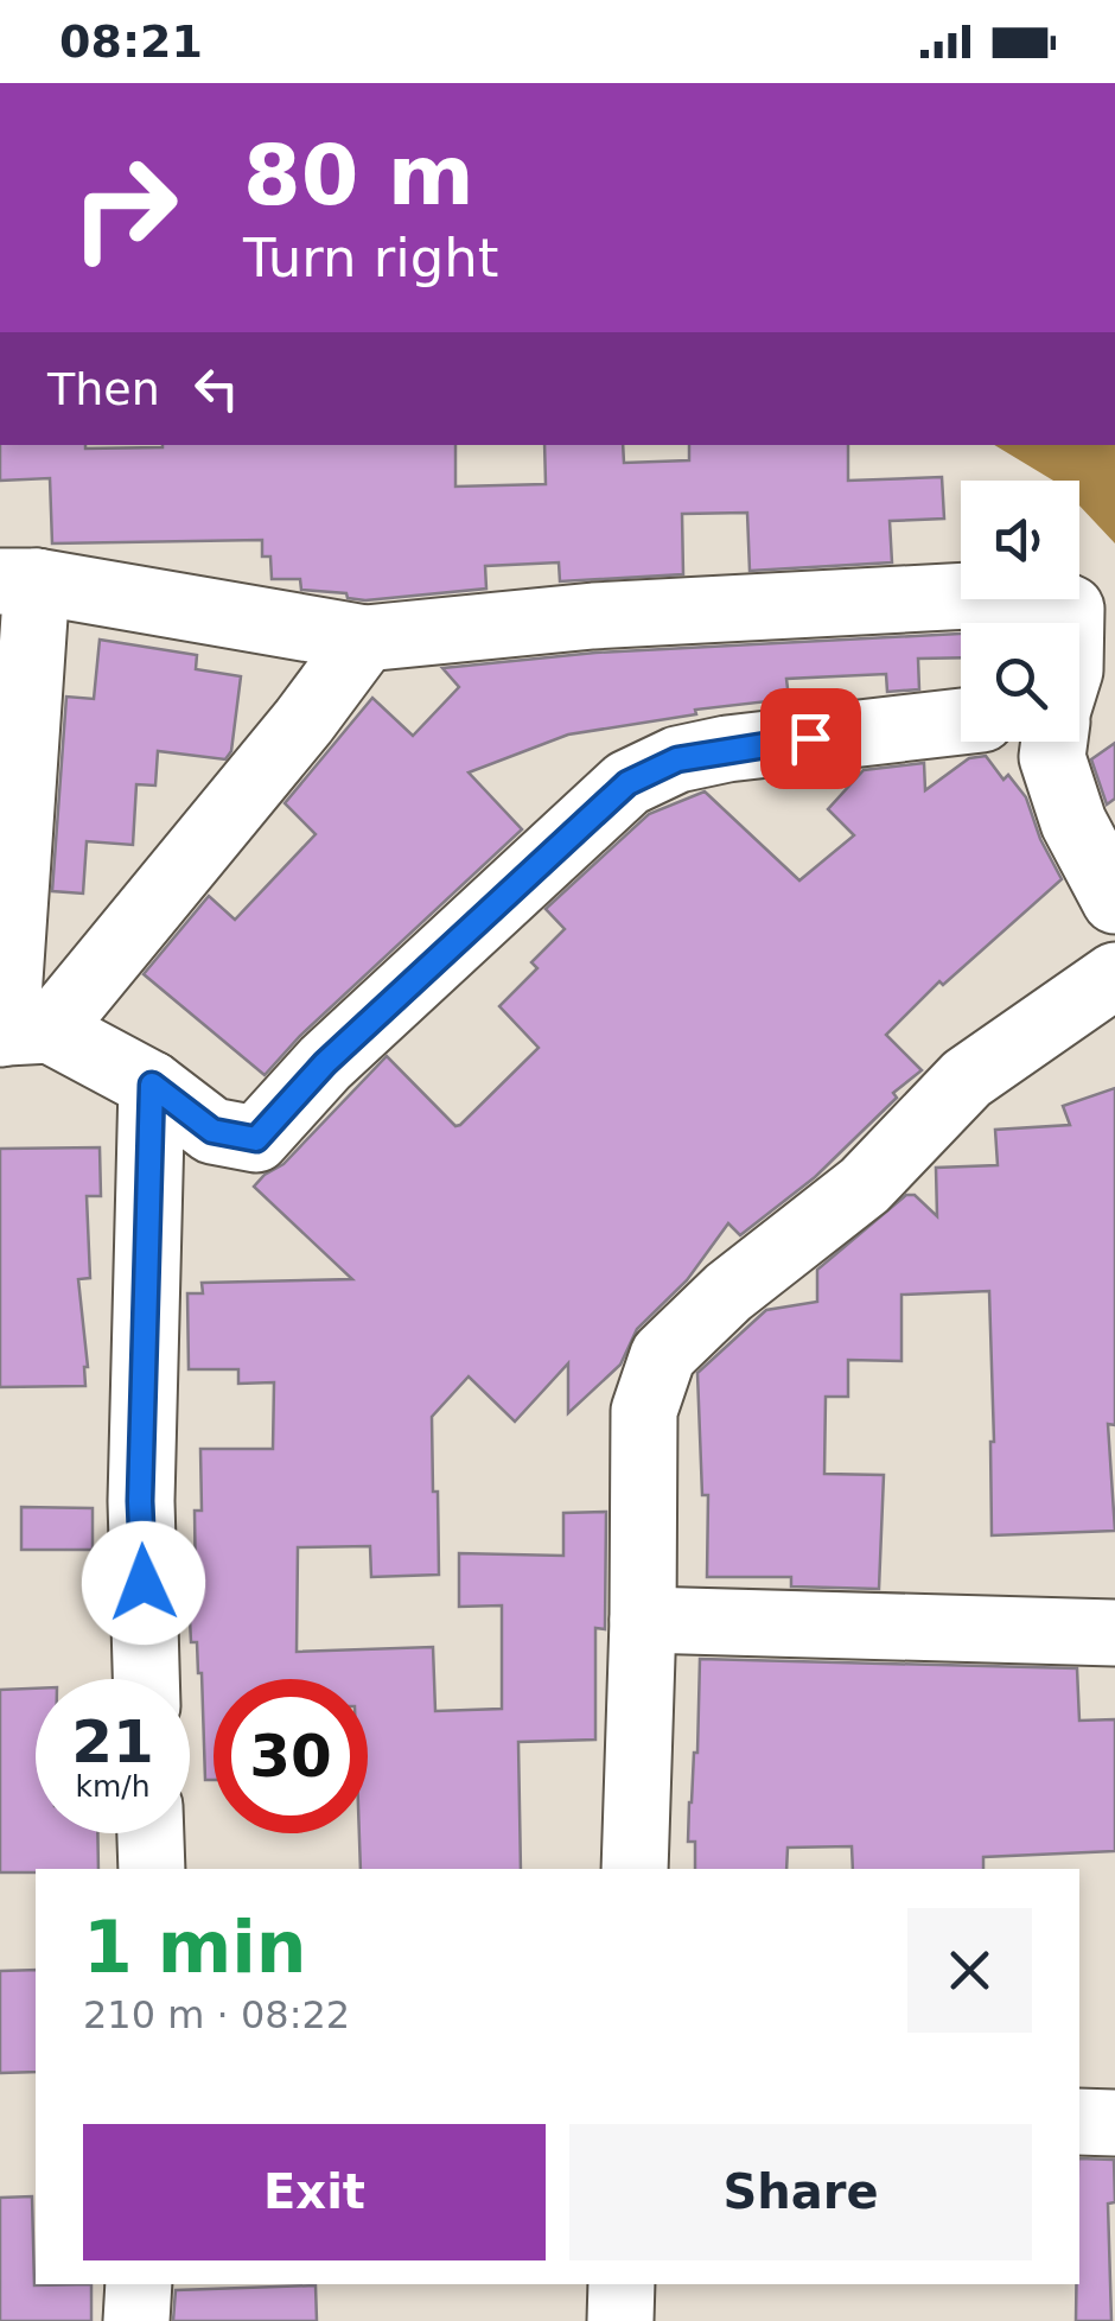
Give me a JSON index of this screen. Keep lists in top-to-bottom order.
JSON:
{
  "page": {
    "status": "08:21",
    "turn": ["80 m", "Turn right"],
    "then": "Then",
    "speed": "21 km/h",
    "limit": "30",
    "heading": ["1 min", "210 m · 08:22"],
    "buttons": ["Exit", "Share"]
  }
}
